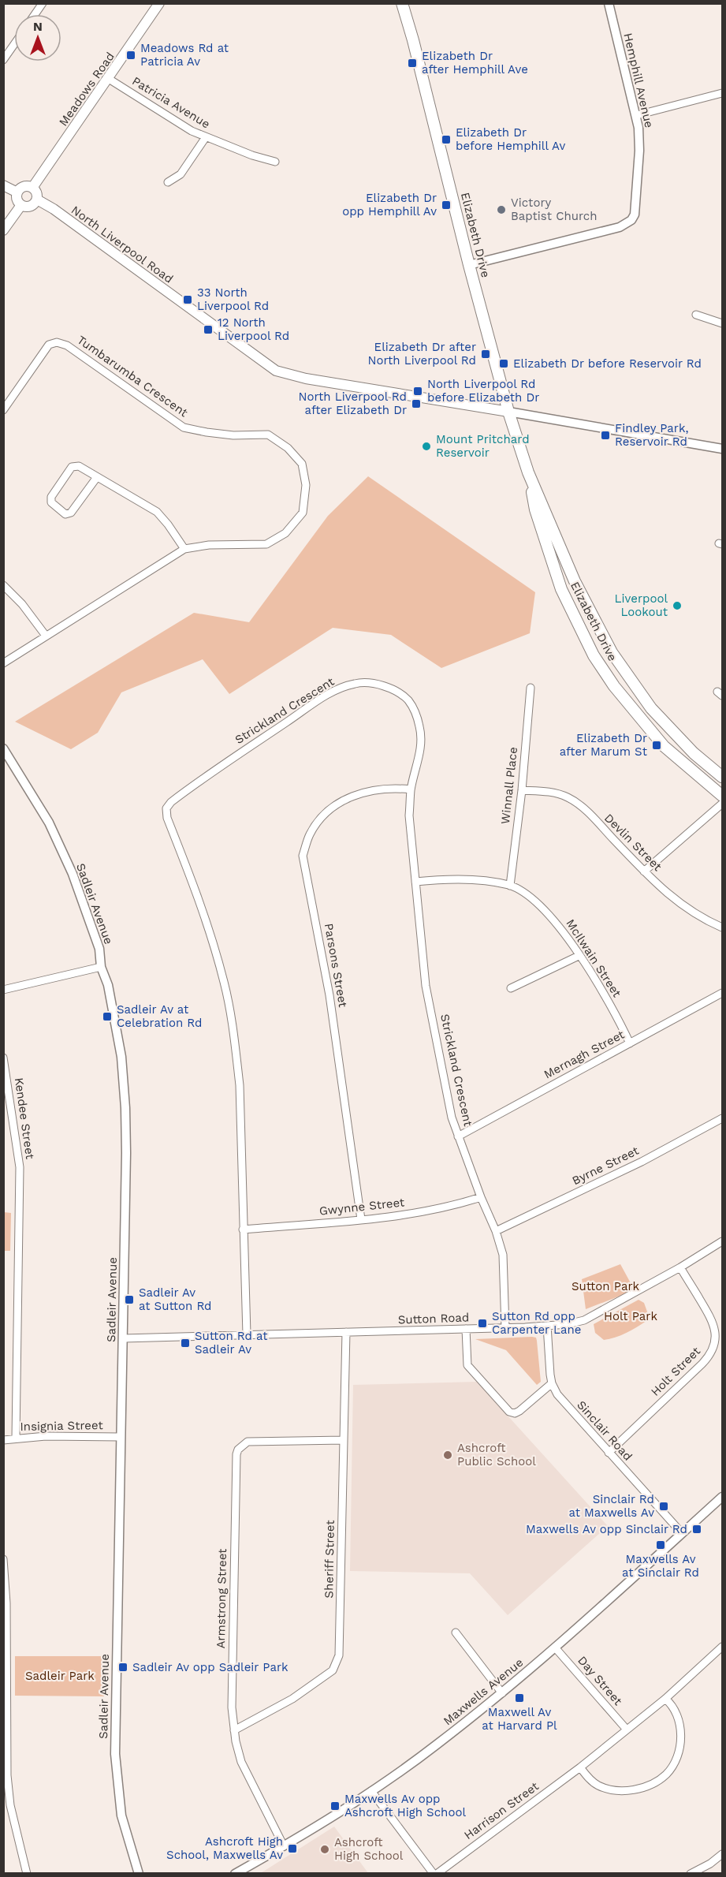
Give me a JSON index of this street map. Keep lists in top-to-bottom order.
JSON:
{
  "streets": {
    "main road": ["Meadows Road", "Elizabeth Drive", "North Liverpool Road"],
    "street": [
      "Hemphill Avenue",
      "Patricia Avenue",
      "Tumbarumba Crescent",
      "Strickland Crescent",
      "Winnall Place",
      "Devlin Street",
      "Sadleir Avenue",
      "McIlwain Street",
      "Parsons Street",
      "Mernagh Street",
      "Kendee Street",
      "Byrne Street",
      "Gwynne Street",
      "Sutton Road",
      "Holt Street",
      "Insignia Street",
      "Sinclair Road",
      "Sheriff Street",
      "Armstrong Street",
      "Day Street",
      "Maxwells Avenue",
      "Harrison Street"
    ]
  },
  "crossings": [
    ["Hemphill Avenue", "Elizabeth Drive"],
    ["Meadows Road", "Patricia Avenue"],
    ["Meadows Road", "North Liverpool Road"],
    ["Elizabeth Drive", "North Liverpool Road"],
    ["Strickland Crescent", "McIlwain Street"],
    ["Strickland Crescent", "Parsons Street"],
    ["Strickland Crescent", "Mernagh Street"],
    ["Strickland Crescent", "Byrne Street"],
    ["Strickland Crescent", "Gwynne Street"],
    ["Strickland Crescent", "Sutton Road"],
    ["Winnall Place", "Devlin Street"],
    ["Winnall Place", "McIlwain Street"],
    ["Sadleir Avenue", "Sutton Road"],
    ["Sadleir Avenue", "Insignia Street"],
    ["McIlwain Street", "Mernagh Street"],
    ["Parsons Street", "Gwynne Street"],
    ["Kendee Street", "Insignia Street"],
    ["Sutton Road", "Holt Street"],
    ["Sutton Road", "Sinclair Road"],
    ["Sutton Road", "Sheriff Street"],
    ["Holt Street", "Sinclair Road"],
    ["Sinclair Road", "Maxwells Avenue"],
    ["Sheriff Street", "Armstrong Street"],
    ["Armstrong Street", "Maxwells Avenue"],
    ["Day Street", "Maxwells Avenue"],
    ["Day Street", "Harrison Street"]
  ],
  "parks": ["Sutton Park", "Holt Park", "Sadleir Park"],
  "places": {
    "transit": [
      "Meadows Rd at Patricia Av",
      "Elizabeth Dr after Hemphill Ave",
      "Elizabeth Dr before Hemphill Av",
      "Elizabeth Dr opp Hemphill Av",
      "33 North Liverpool Rd",
      "12 North Liverpool Rd",
      "Elizabeth Dr after North Liverpool Rd",
      "Elizabeth Dr before Reservoir Rd",
      "North Liverpool Rd before Elizabeth Dr",
      "North Liverpool Rd after Elizabeth Dr",
      "Findley Park, Reservoir Rd",
      "Elizabeth Dr after Marum St",
      "Sadleir Av at Celebration Rd",
      "Sadleir Av at Sutton Rd",
      "Sutton Rd opp Carpenter Lane",
      "Sutton Rd at Sadleir Av",
      "Sinclair Rd at Maxwells Av",
      "Maxwells Av opp Sinclair Rd",
      "Maxwells Av at Sinclair Rd",
      "Sadleir Av opp Sadleir Park",
      "Maxwell Av at Harvard Pl",
      "Maxwells Av opp Ashcroft High School",
      "Ashcroft High School, Maxwells Av"
    ],
    "other": [
      "Victory Baptist Church",
      "Mount Pritchard Reservoir",
      "Liverpool Lookout",
      "Ashcroft Public School",
      "Ashcroft High School"
    ]
  },
  "north": "top"
}
